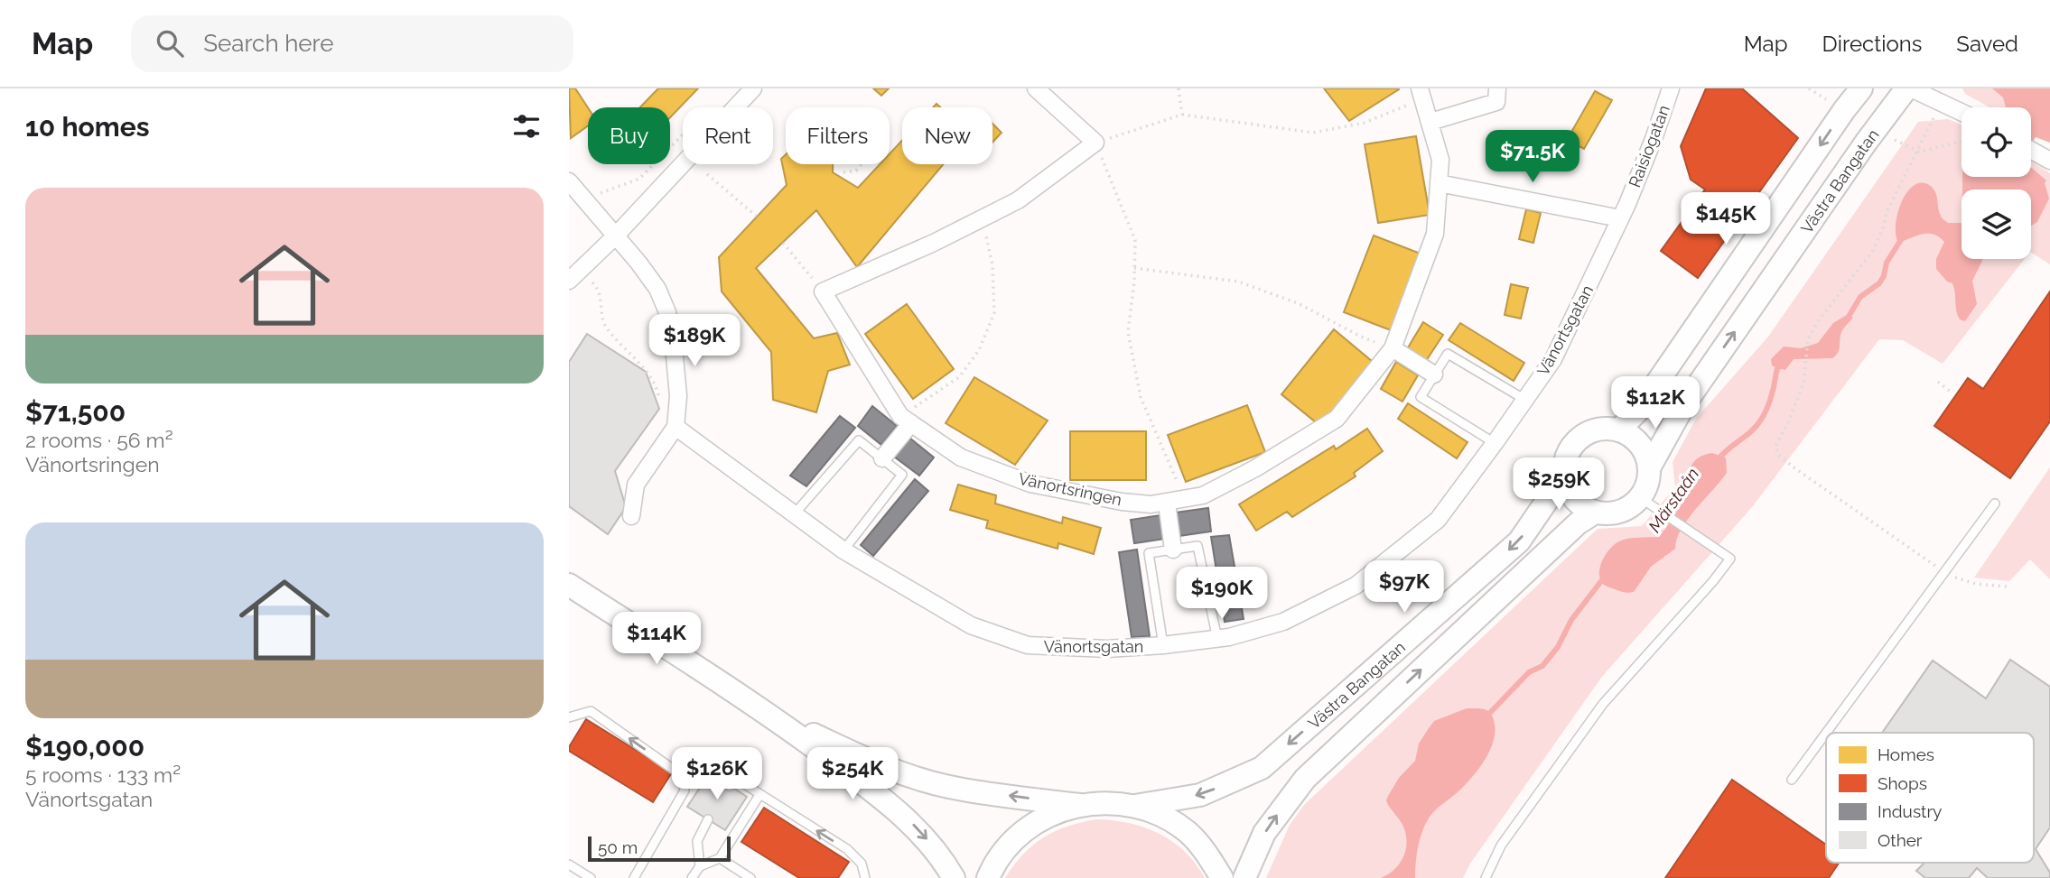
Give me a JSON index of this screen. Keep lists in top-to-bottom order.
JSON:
{
  "streets": {
    "street": [
      "Raisiogatan",
      "Västra Bangatan",
      "Vänortsgatan",
      "Vänortsringen"
    ]
  },
  "crossings": [
    ["Raisiogatan", "Vänortsgatan"]
  ],
  "water": ["Märstaån"],
  "legend": [
    "Homes",
    "Shops",
    "Industry",
    "Other"
  ],
  "scale_bar": "50 m",
  "page": {
    "header": "Map",
    "search": "Search here",
    "nav": ["Map", "Directions", "Saved"],
    "heading": "10 homes",
    "chip": [
      "Buy",
      "Rent",
      "Filters",
      "New"
    ],
    "price": [
      "$71.5K",
      "$145K",
      "$189K",
      "$112K",
      "$259K",
      "$97K",
      "$190K",
      "$114K",
      "$126K",
      "$254K"
    ],
    "list": [
      {
        "name": "$71,500",
        "note": "2 rooms · 56 m² · Vänortsringen"
      },
      {
        "name": "$190,000",
        "note": "5 rooms · 133 m² · Vänortsgatan"
      }
    ],
    "scale": "50 m"
  }
}
